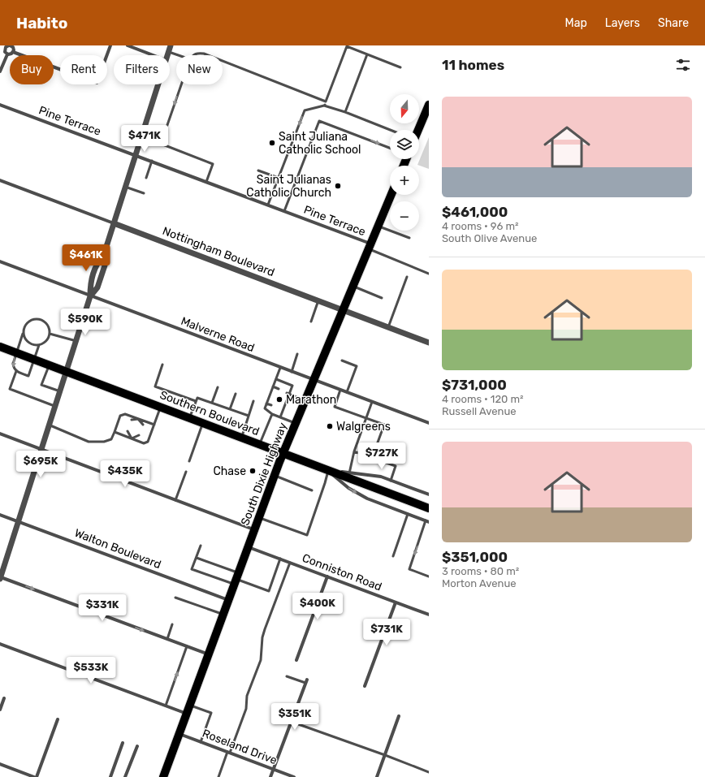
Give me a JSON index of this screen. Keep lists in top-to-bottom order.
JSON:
{
  "streets": {
    "main road": ["Southern Boulevard", "South Dixie Highway"],
    "street": [
      "Pine Terrace",
      "Nottingham Boulevard",
      "Malverne Road",
      "Walton Boulevard",
      "Conniston Road",
      "Roseland Drive"
    ]
  },
  "crossings": [
    ["Pine Terrace", "South Dixie Highway"],
    ["Nottingham Boulevard", "South Dixie Highway"],
    ["Malverne Road", "South Dixie Highway"],
    ["Southern Boulevard", "South Dixie Highway"],
    ["South Dixie Highway", "Walton Boulevard"],
    ["South Dixie Highway", "Conniston Road"],
    ["South Dixie Highway", "Roseland Drive"]
  ],
  "places": [
    "Saint Juliana Catholic School",
    "Saint Julianas Catholic Church",
    "Marathon",
    "Walgreens",
    "Chase"
  ],
  "north": "bottom",
  "page": {
    "header": "Habito",
    "nav": ["Map", "Layers", "Share"],
    "heading": "11 homes",
    "chip": [
      "Buy",
      "Rent",
      "Filters",
      "New"
    ],
    "list": [
      {
        "name": "$461,000",
        "note": "4 rooms · 96 m² · South Olive Avenue"
      },
      {
        "name": "$731,000",
        "note": "4 rooms · 120 m² · Russell Avenue"
      },
      {
        "name": "$351,000",
        "note": "3 rooms · 80 m² · Morton Avenue"
      }
    ],
    "map_buttons": ["+", "−"],
    "price": [
      "$471K",
      "$461K",
      "$590K",
      "$727K",
      "$695K",
      "$435K",
      "$400K",
      "$331K",
      "$731K",
      "$533K",
      "$351K"
    ]
  }
}
